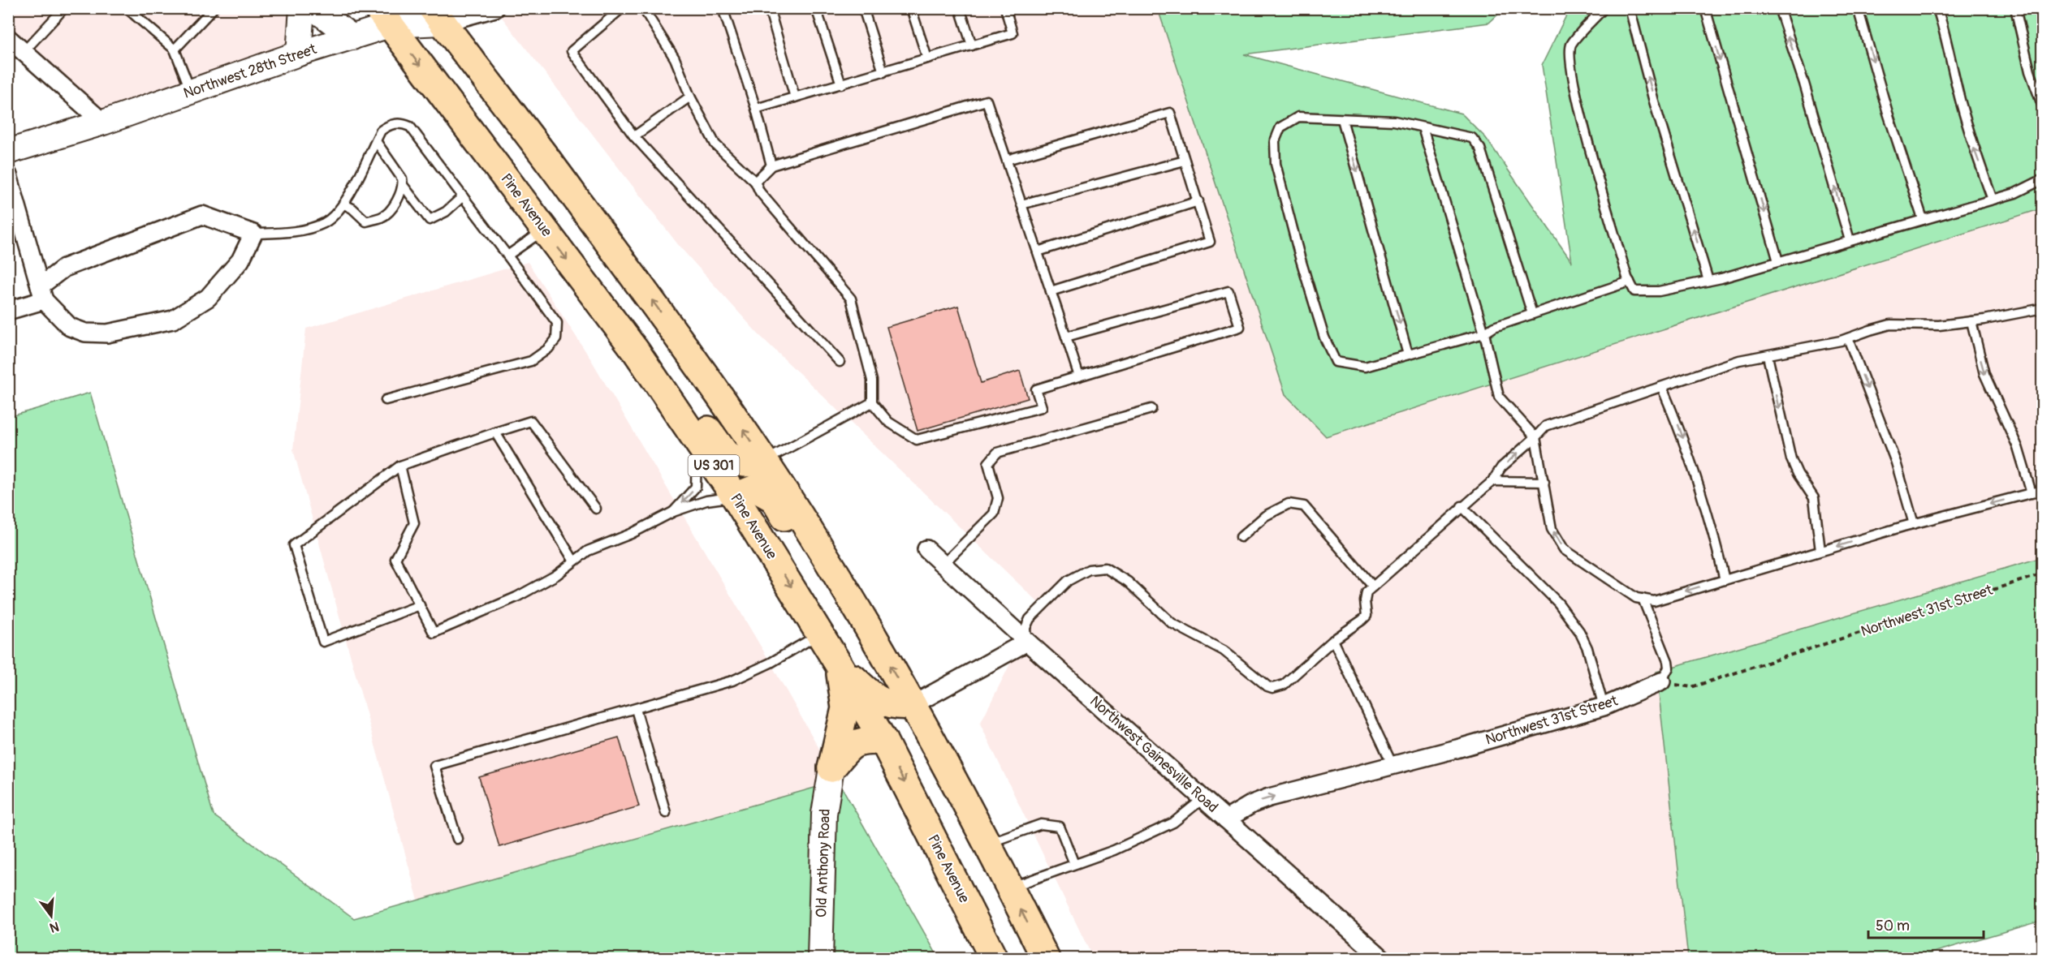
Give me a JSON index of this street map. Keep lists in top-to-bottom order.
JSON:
{
  "streets": {
    "highway": ["Pine Avenue", "US 301"],
    "street": [
      "Northwest 28th Street",
      "Northwest 31st Street",
      "Northwest Gainesville Road",
      "Old Anthony Road"
    ]
  },
  "crossings": [
    ["Northwest 28th Street", "Pine Avenue"],
    ["Northwest 28th Street", "US 301"],
    ["Northwest 31st Street", "Northwest Gainesville Road"]
  ],
  "scale_bar": "50 m",
  "north": "bottom"
}
